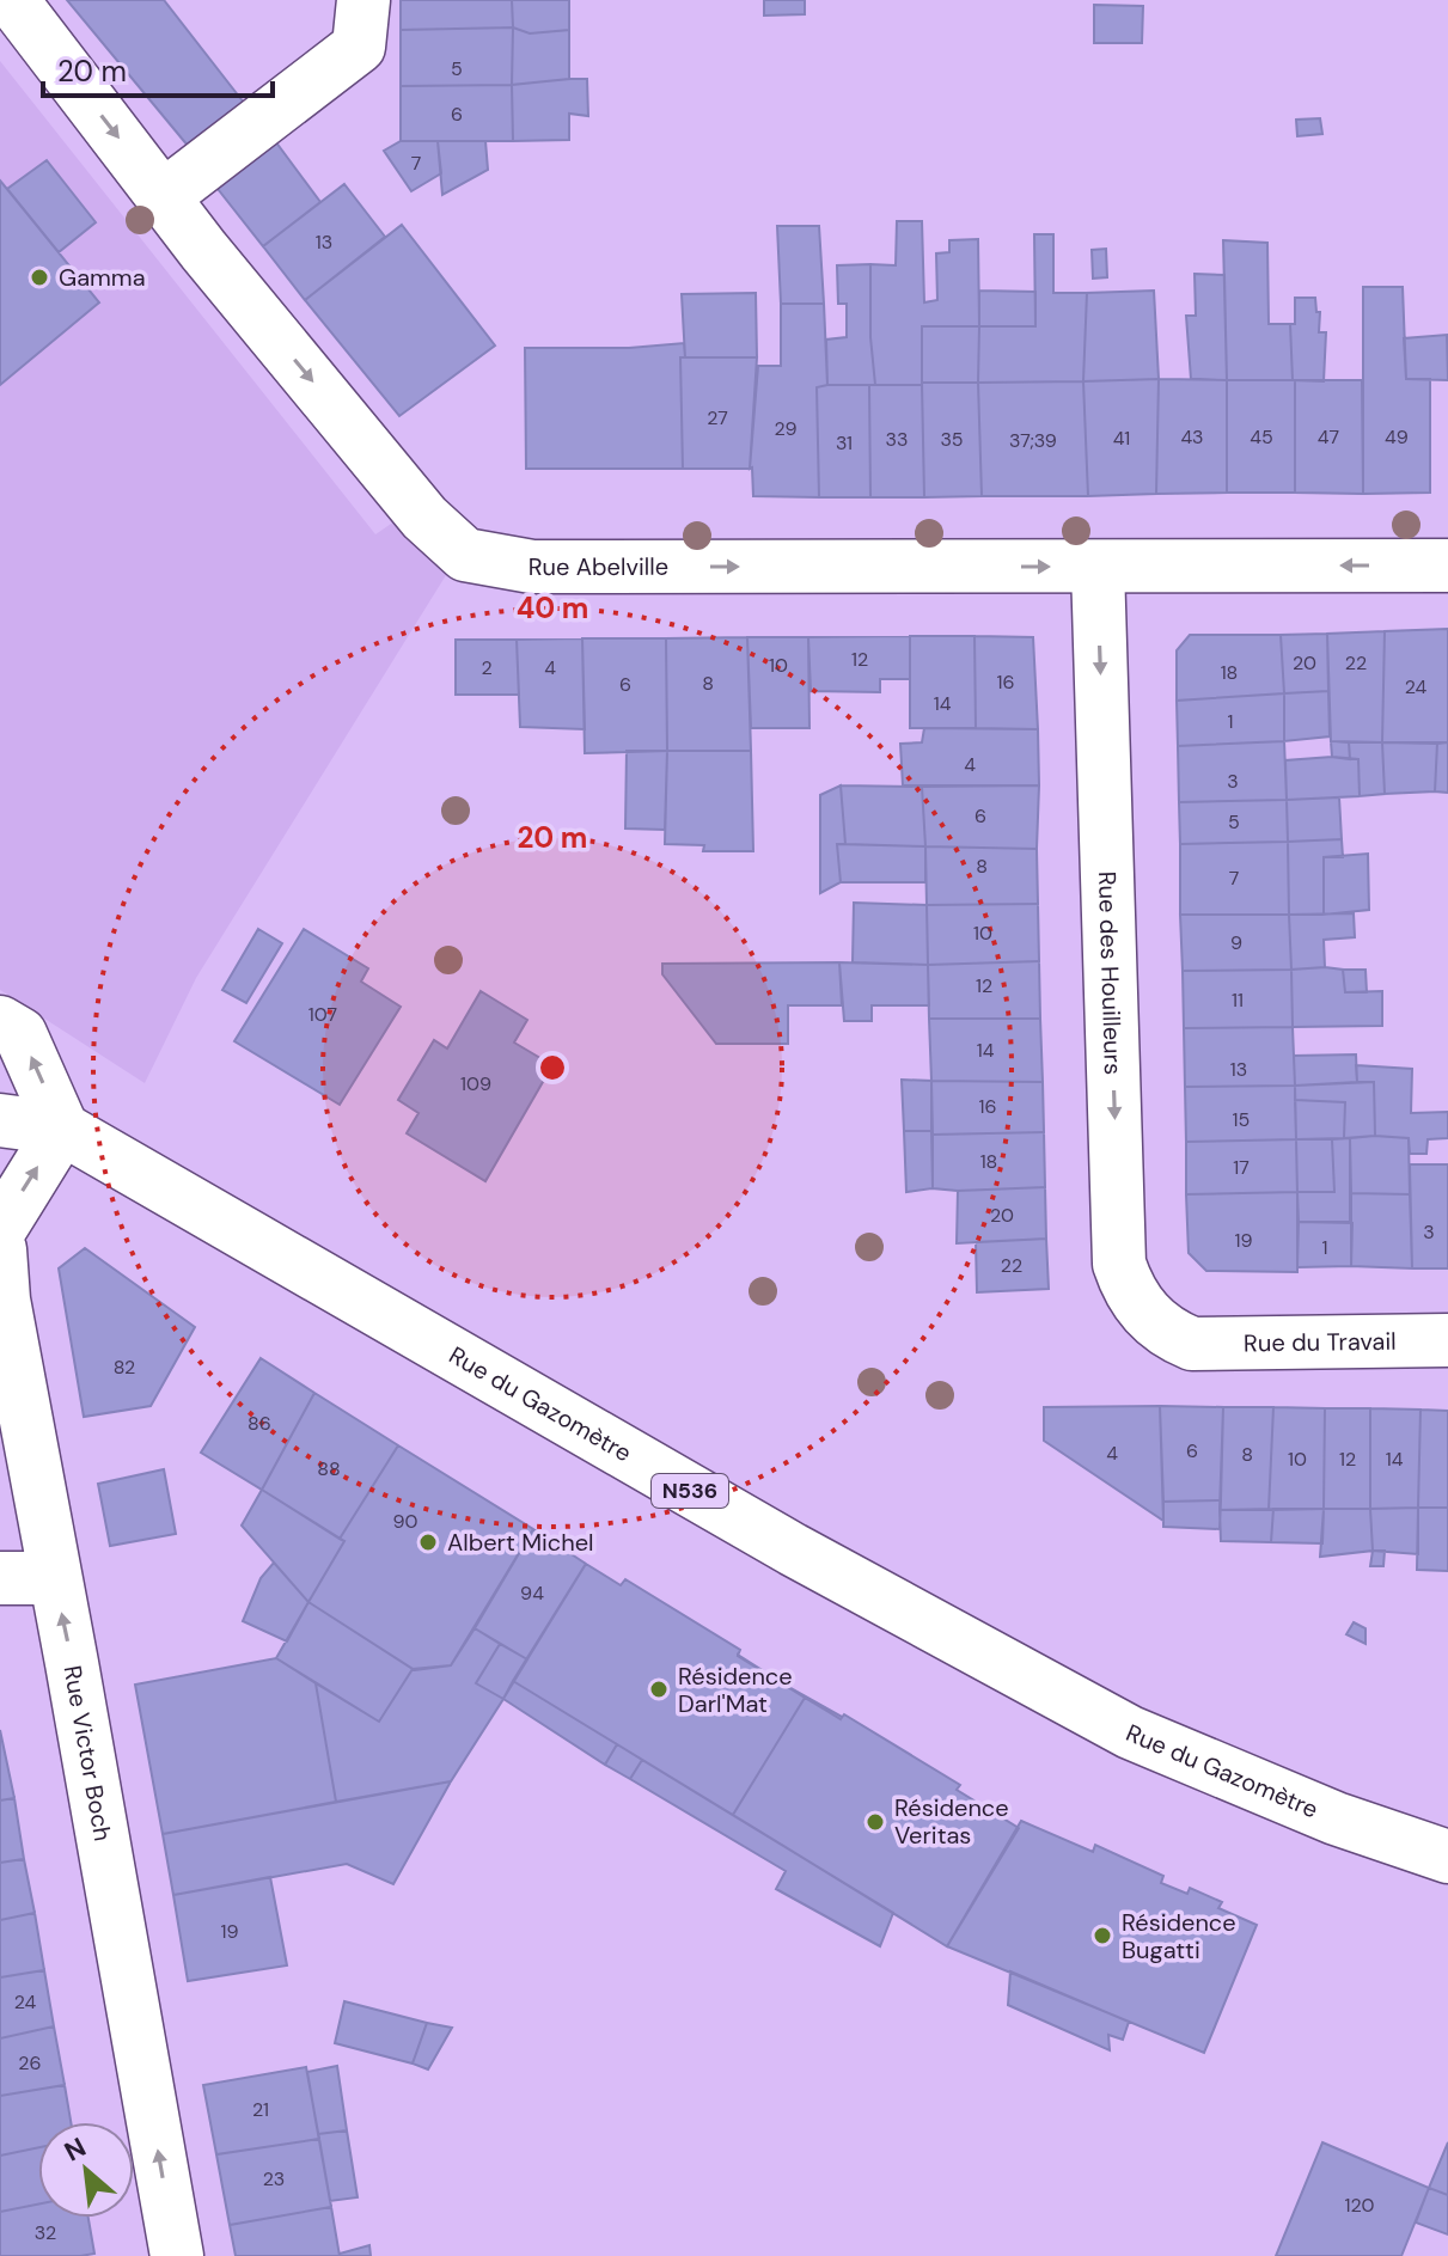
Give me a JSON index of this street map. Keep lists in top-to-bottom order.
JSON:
{
  "streets": {
    "street": [
      "Rue Abelville",
      "Rue des Houilleurs",
      "Rue du Travail",
      "Rue du Gazomètre",
      "N536",
      "Rue Victor Boch"
    ]
  },
  "crossings": [
    ["Rue Abelville", "Rue des Houilleurs"],
    ["Rue des Houilleurs", "Rue du Travail"]
  ],
  "one_way": ["Rue des Houilleurs", "Rue Victor Boch"],
  "places": [
    "Gamma",
    "Albert Michel",
    "Résidence Darl'Mat",
    "Résidence Veritas",
    "Résidence Bugatti"
  ],
  "house_numbers": [
    "5",
    "6",
    "7",
    "13",
    "27",
    "29",
    "43",
    "45",
    "47",
    "49",
    "41",
    "33",
    "35",
    "37;39",
    "31",
    "12",
    "20",
    "22",
    "10",
    "2",
    "4",
    "18",
    "16",
    "8",
    "6",
    "24",
    "14",
    "1",
    "4",
    "3",
    "6",
    "5",
    "8",
    "7",
    "10",
    "9",
    "12",
    "11",
    "107",
    "14",
    "13",
    "109",
    "16",
    "15",
    "18",
    "17",
    "20",
    "3",
    "19",
    "1",
    "22",
    "82",
    "86",
    "6",
    "4",
    "8",
    "10",
    "12",
    "14",
    "88",
    "90",
    "94",
    "19",
    "24",
    "26",
    "21",
    "23",
    "120",
    "32"
  ],
  "scale_bar": "20 m",
  "north": "top left",
  "rings": ["40 m", "20 m"]
}
